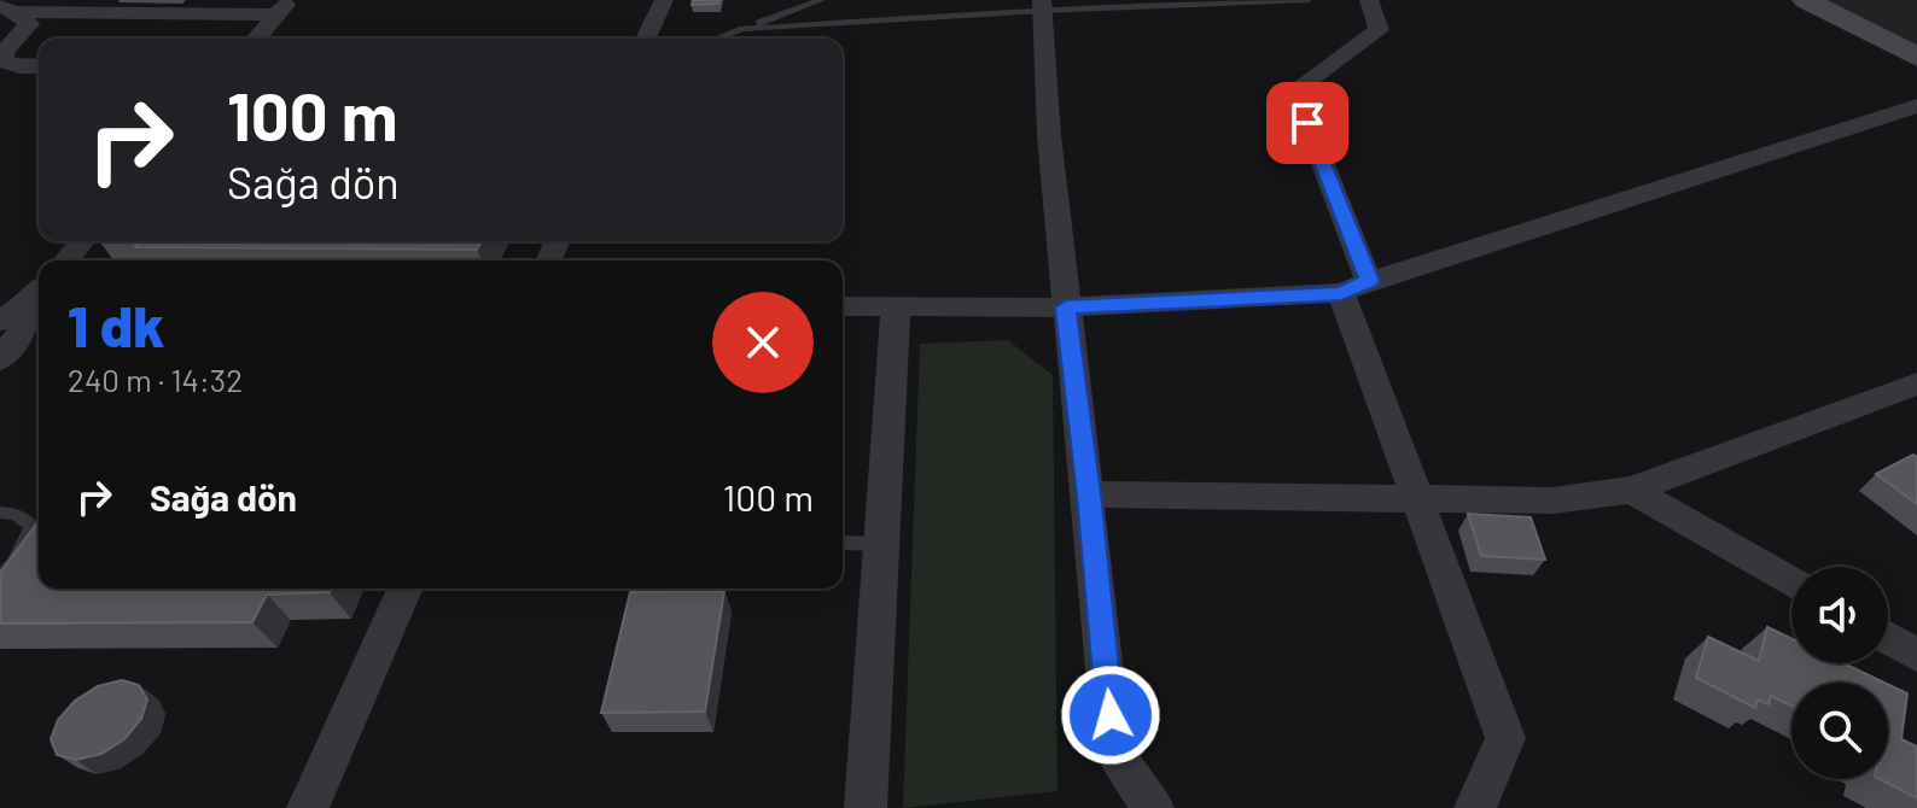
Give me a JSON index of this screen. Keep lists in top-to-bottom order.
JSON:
{
  "page": {
    "turn": ["100 m", "Sağa dön"],
    "heading": ["1 dk", "240 m · 14:32"],
    "list": [
      {
        "name": "Sağa dön",
        "value": "100 m"
      }
    ]
  }
}
